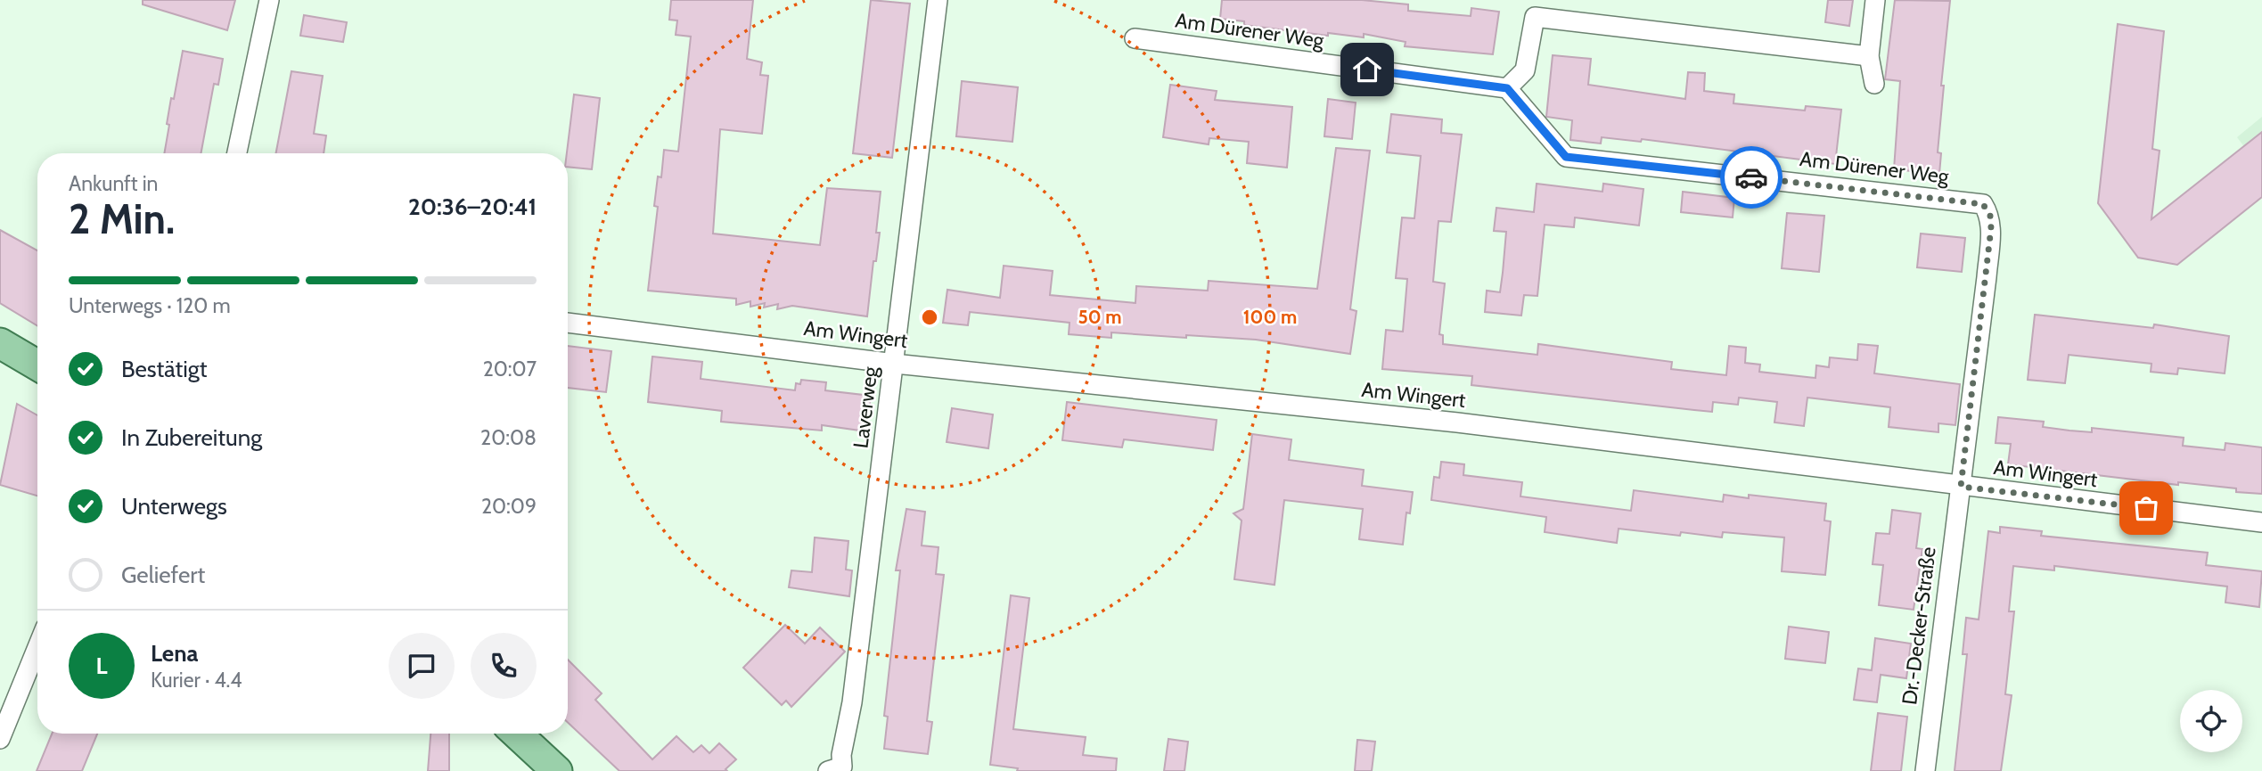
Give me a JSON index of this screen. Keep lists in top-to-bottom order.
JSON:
{
  "streets": {
    "street": [
      "Am Dürener Weg",
      "Am Wingert",
      "Laverweg",
      "Dr.-Decker-Straße"
    ]
  },
  "crossings": [
    ["Am Dürener Weg", "Am Wingert"],
    ["Am Dürener Weg", "Dr.-Decker-Straße"],
    ["Am Wingert", "Laverweg"],
    ["Am Wingert", "Dr.-Decker-Straße"]
  ],
  "page": {
    "heading": ["2 Min.", "Ankunft in", "20:36–20:41"],
    "panel": ["Lena", "Kurier · 4.4"],
    "bar": "Unterwegs · 120 m",
    "list": [
      ["Bestätigt", "20:07"],
      ["In Zubereitung", "20:08"],
      ["Unterwegs", "20:09"],
      "Geliefert"
    ],
    "round": "L"
  },
  "rings": ["50 m", "100 m"]
}
